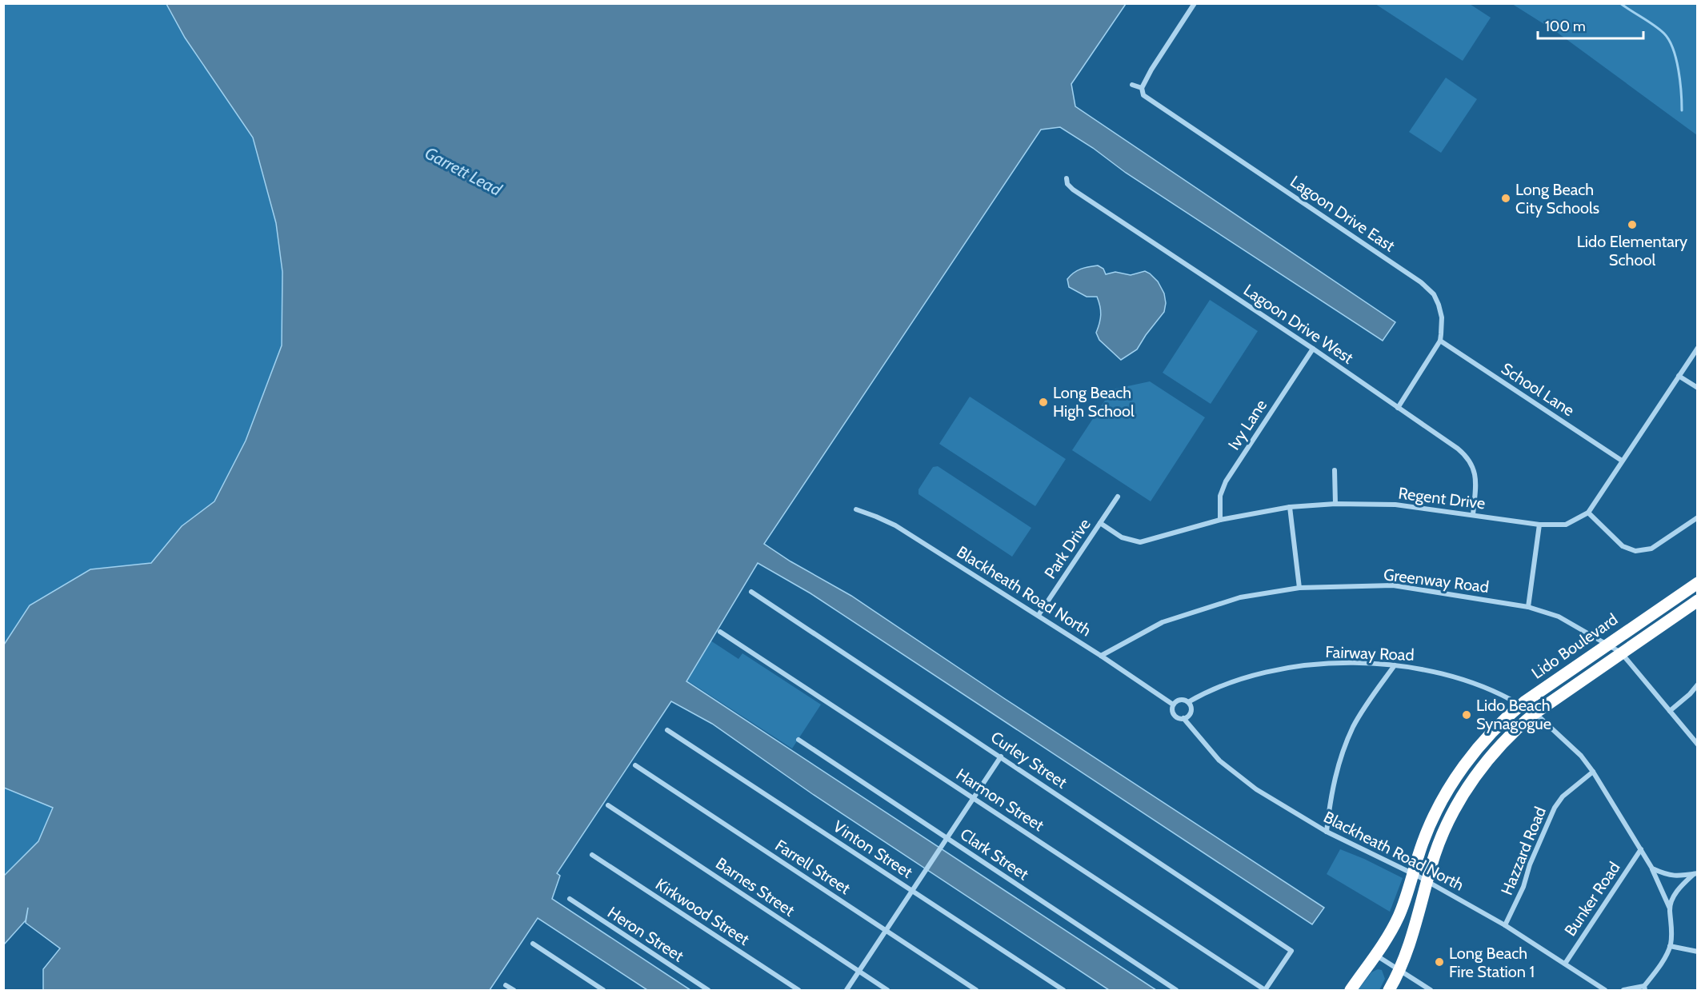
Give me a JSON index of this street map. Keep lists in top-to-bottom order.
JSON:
{
  "streets": {
    "highway": ["Lido Boulevard"],
    "street": [
      "Lagoon Drive East",
      "Lagoon Drive West",
      "School Lane",
      "Ivy Lane",
      "Regent Drive",
      "Park Drive",
      "Greenway Road",
      "Blackheath Road North",
      "Fairway Road",
      "Curley Street",
      "Harmon Street",
      "Vinton Street",
      "Hazzard Road",
      "Clark Street",
      "Farrell Street",
      "Barnes Street",
      "Bunker Road",
      "Kirkwood Street",
      "Heron Street"
    ]
  },
  "crossings": [
    ["Lagoon Drive East", "School Lane"],
    ["Lagoon Drive West", "Ivy Lane"],
    ["Lagoon Drive West", "Regent Drive"],
    ["School Lane", "Regent Drive"],
    ["Ivy Lane", "Regent Drive"],
    ["Regent Drive", "Park Drive"],
    ["Park Drive", "Blackheath Road North"],
    ["Greenway Road", "Blackheath Road North"],
    ["Greenway Road", "Lido Boulevard"],
    ["Blackheath Road North", "Lido Boulevard"],
    ["Blackheath Road North", "Fairway Road"],
    ["Blackheath Road North", "Hazzard Road"],
    ["Blackheath Road North", "Bunker Road"],
    ["Lido Boulevard", "Fairway Road"],
    ["Curley Street", "Harmon Street"]
  ],
  "water": ["Garrett Lead"],
  "places": [
    "Long Beach City Schools",
    "Lido Elementary School",
    "Long Beach High School",
    "Lido Beach Synagogue",
    "Long Beach Fire Station 1"
  ],
  "scale_bar": "100 m"
}
